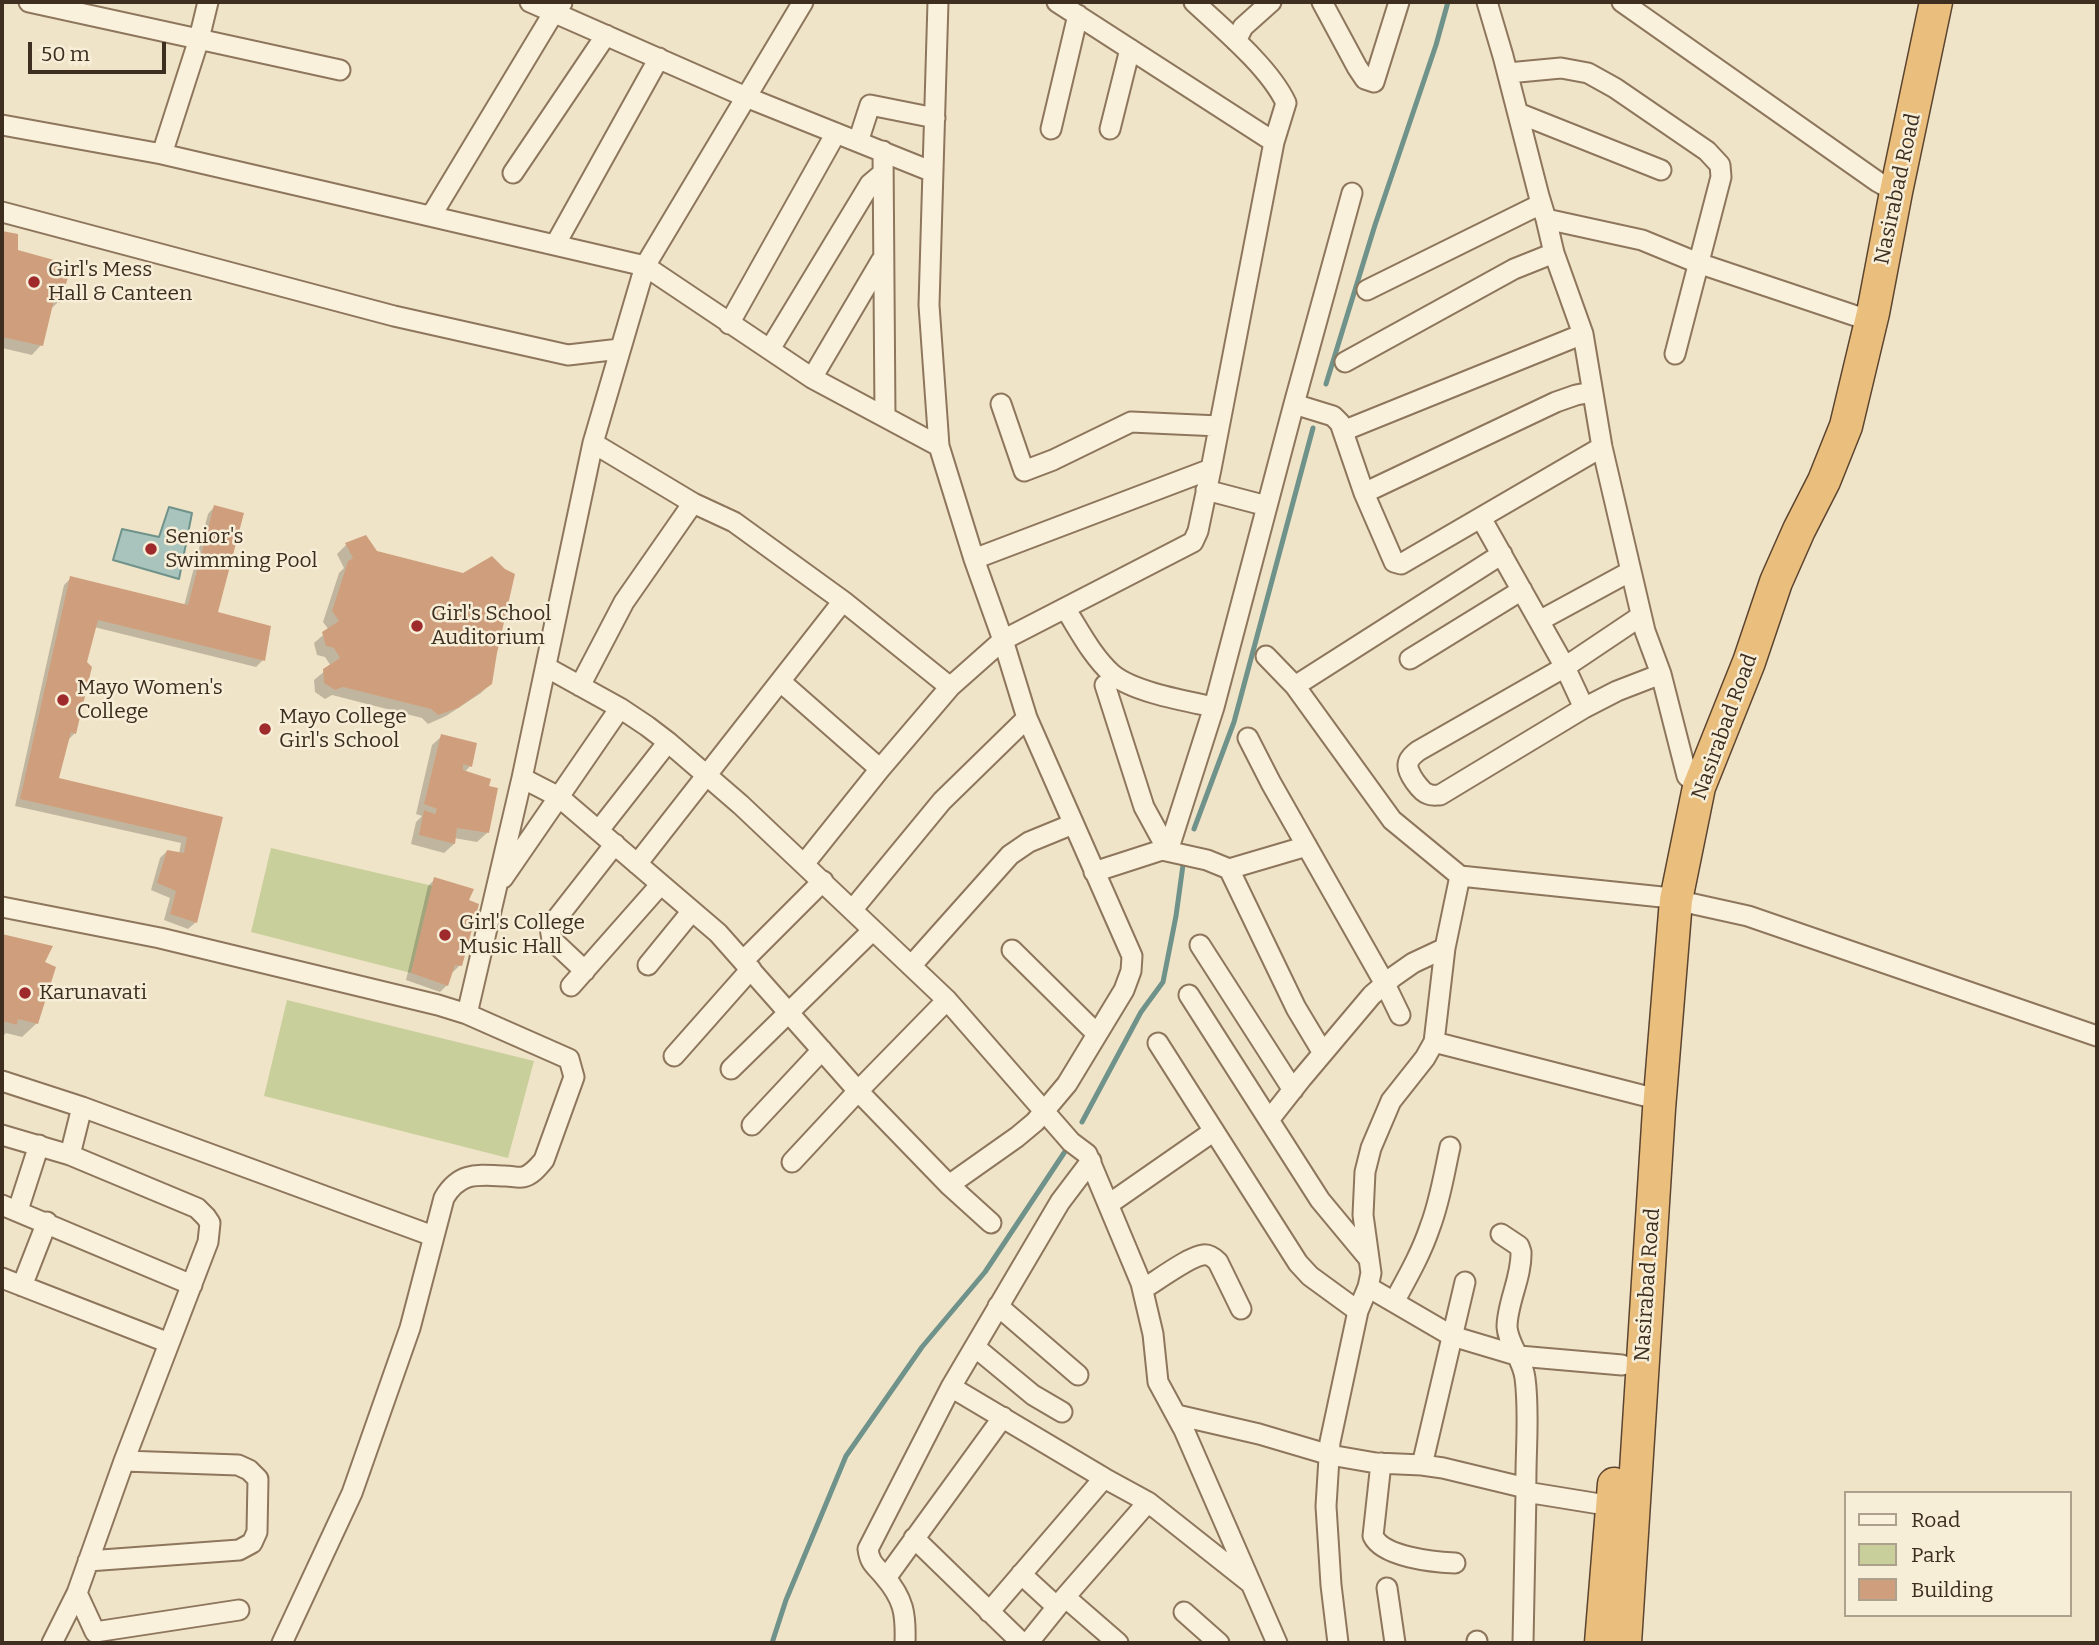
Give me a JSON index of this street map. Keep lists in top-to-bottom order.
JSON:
{
  "streets": {
    "highway": ["Nasirabad Road"]
  },
  "places": [
    "Girl's Mess Hall & Canteen",
    "Senior's Swimming Pool",
    "Girl's School Auditorium",
    "Mayo Women's College",
    "Mayo College Girl's School",
    "Girl's College Music Hall",
    "Karunavati"
  ],
  "legend": ["Road", "Park", "Building"],
  "scale_bar": "50 m"
}
